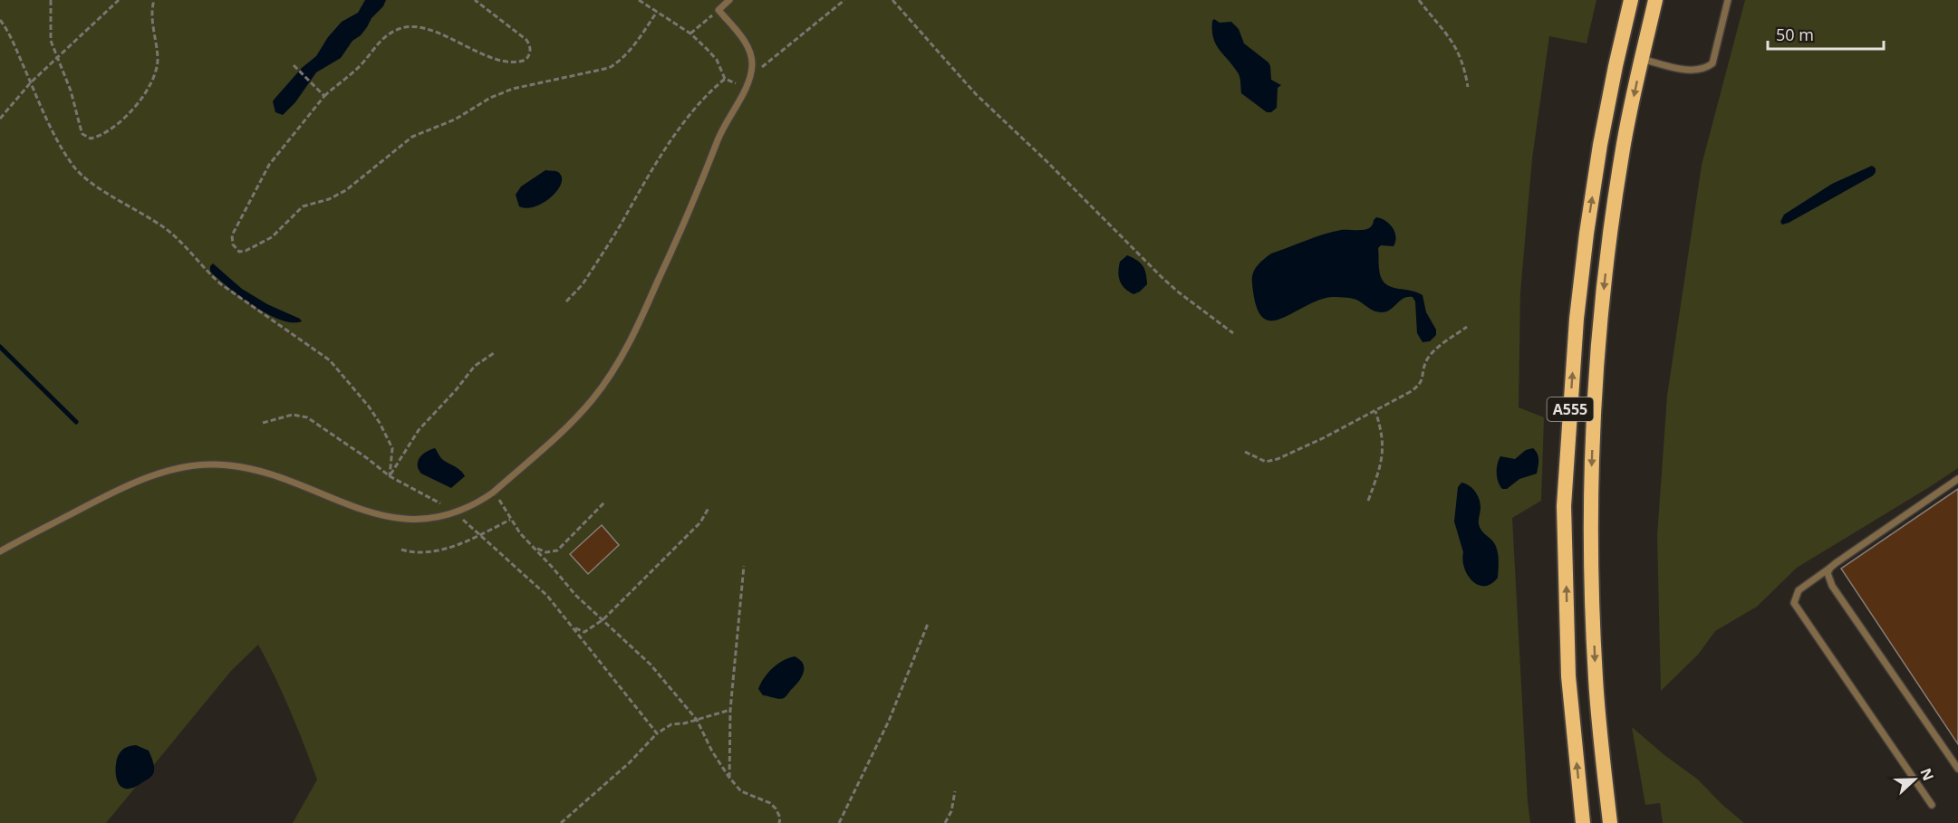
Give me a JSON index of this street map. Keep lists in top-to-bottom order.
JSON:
{
  "streets": {
    "highway": ["A555"]
  },
  "scale_bar": "50 m",
  "north": "right"
}
